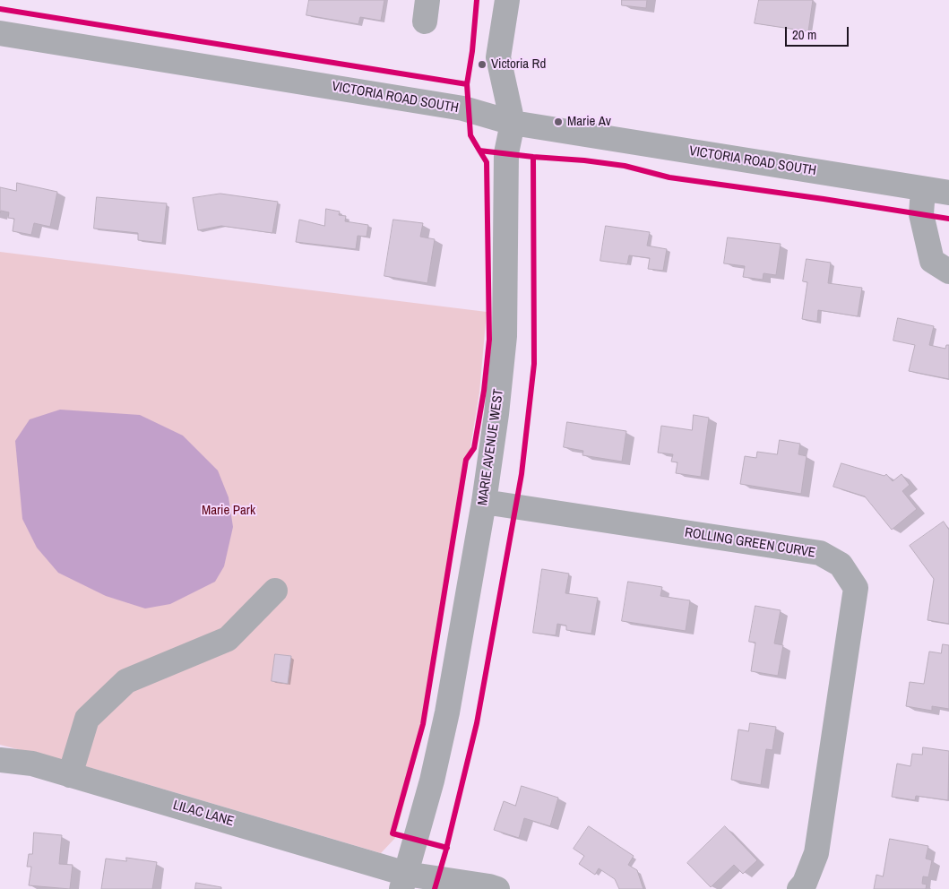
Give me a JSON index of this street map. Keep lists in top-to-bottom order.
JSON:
{
  "streets": {
    "street": [
      "VICTORIA ROAD SOUTH",
      "MARIE AVENUE WEST",
      "ROLLING GREEN CURVE",
      "LILAC LANE"
    ]
  },
  "crossings": [
    ["VICTORIA ROAD SOUTH", "MARIE AVENUE WEST"],
    ["MARIE AVENUE WEST", "ROLLING GREEN CURVE"],
    ["MARIE AVENUE WEST", "LILAC LANE"]
  ],
  "parks": ["Marie Park"],
  "places": ["Victoria Rd", "Marie Av"],
  "scale_bar": "20 m"
}
